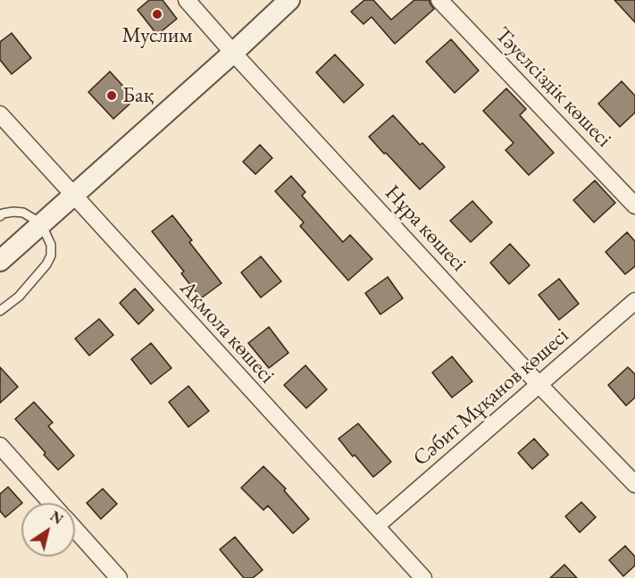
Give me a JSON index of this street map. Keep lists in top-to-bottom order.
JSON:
{
  "streets": {
    "street": [
      "Тәуелсіздік көшесі",
      "Нұра көшесі",
      "Ақмола көшесі",
      "Сәбит Мұқанов көшесі"
    ]
  },
  "crossings": [
    ["Нұра көшесі", "Сәбит Мұқанов көшесі"],
    ["Ақмола көшесі", "Сәбит Мұқанов көшесі"]
  ],
  "places": ["Муслим", "Бақ"],
  "north": "top right"
}
